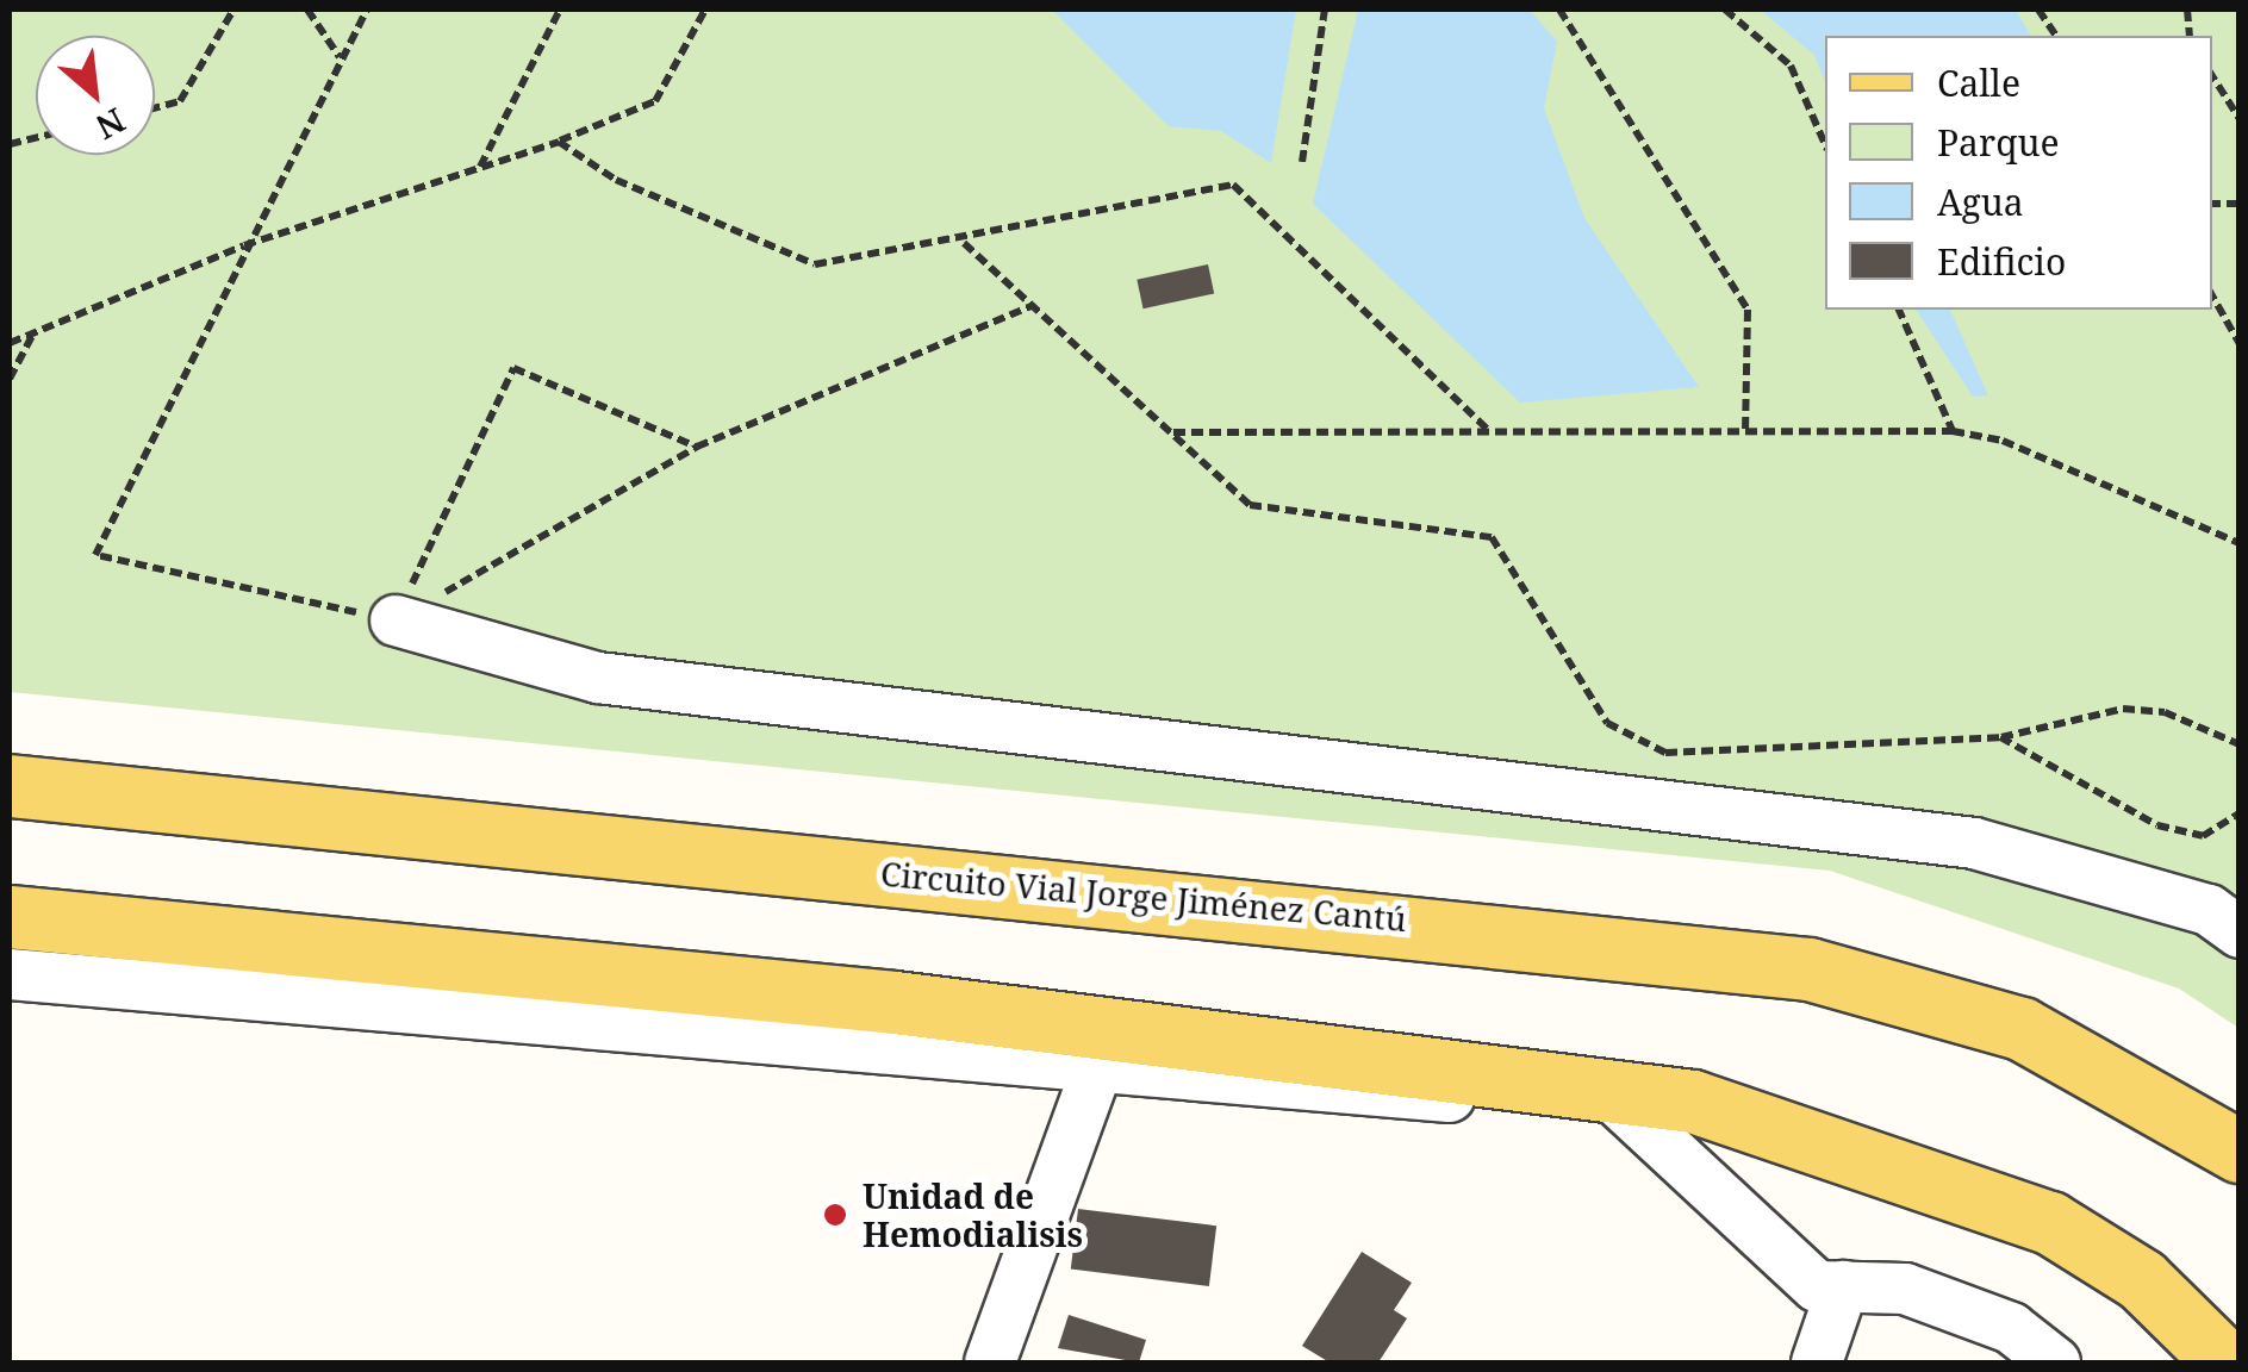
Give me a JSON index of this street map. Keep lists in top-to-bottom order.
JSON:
{
  "streets": {
    "main road": ["Circuito Vial Jorge Jiménez Cantú"]
  },
  "places": ["Unidad de Hemodialisis"],
  "legend": [
    "Calle",
    "Parque",
    "Agua",
    "Edificio"
  ],
  "north": "bottom right"
}
